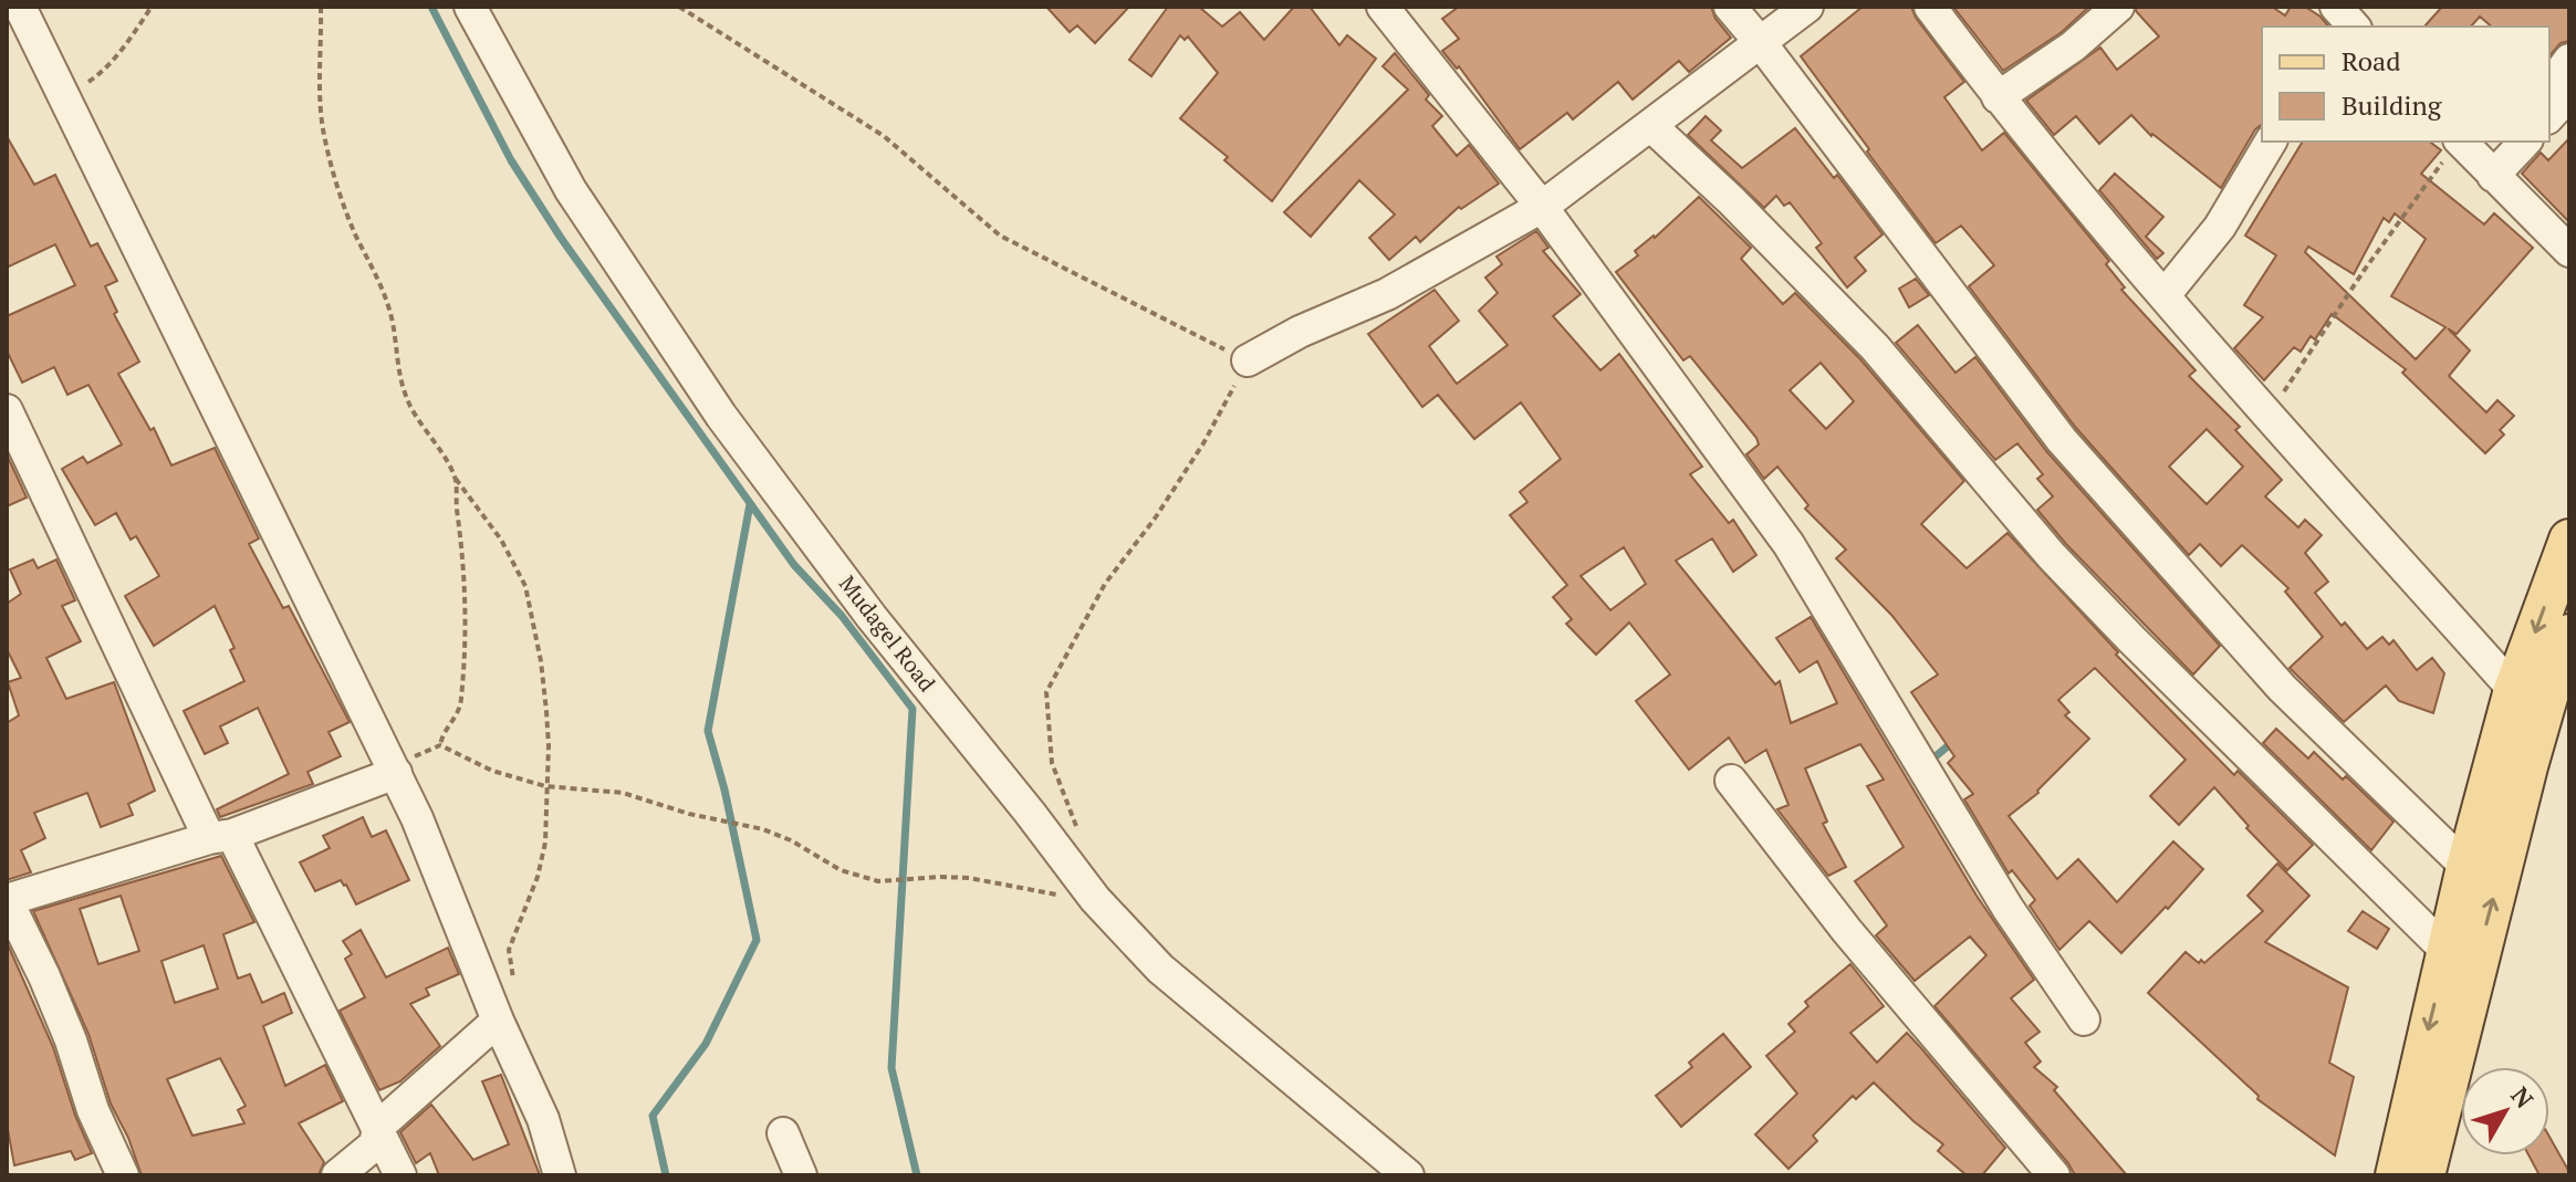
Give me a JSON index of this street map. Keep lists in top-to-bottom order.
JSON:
{
  "streets": {
    "street": ["Mudagel Road"]
  },
  "legend": ["Road", "Building"],
  "north": "top right"
}
